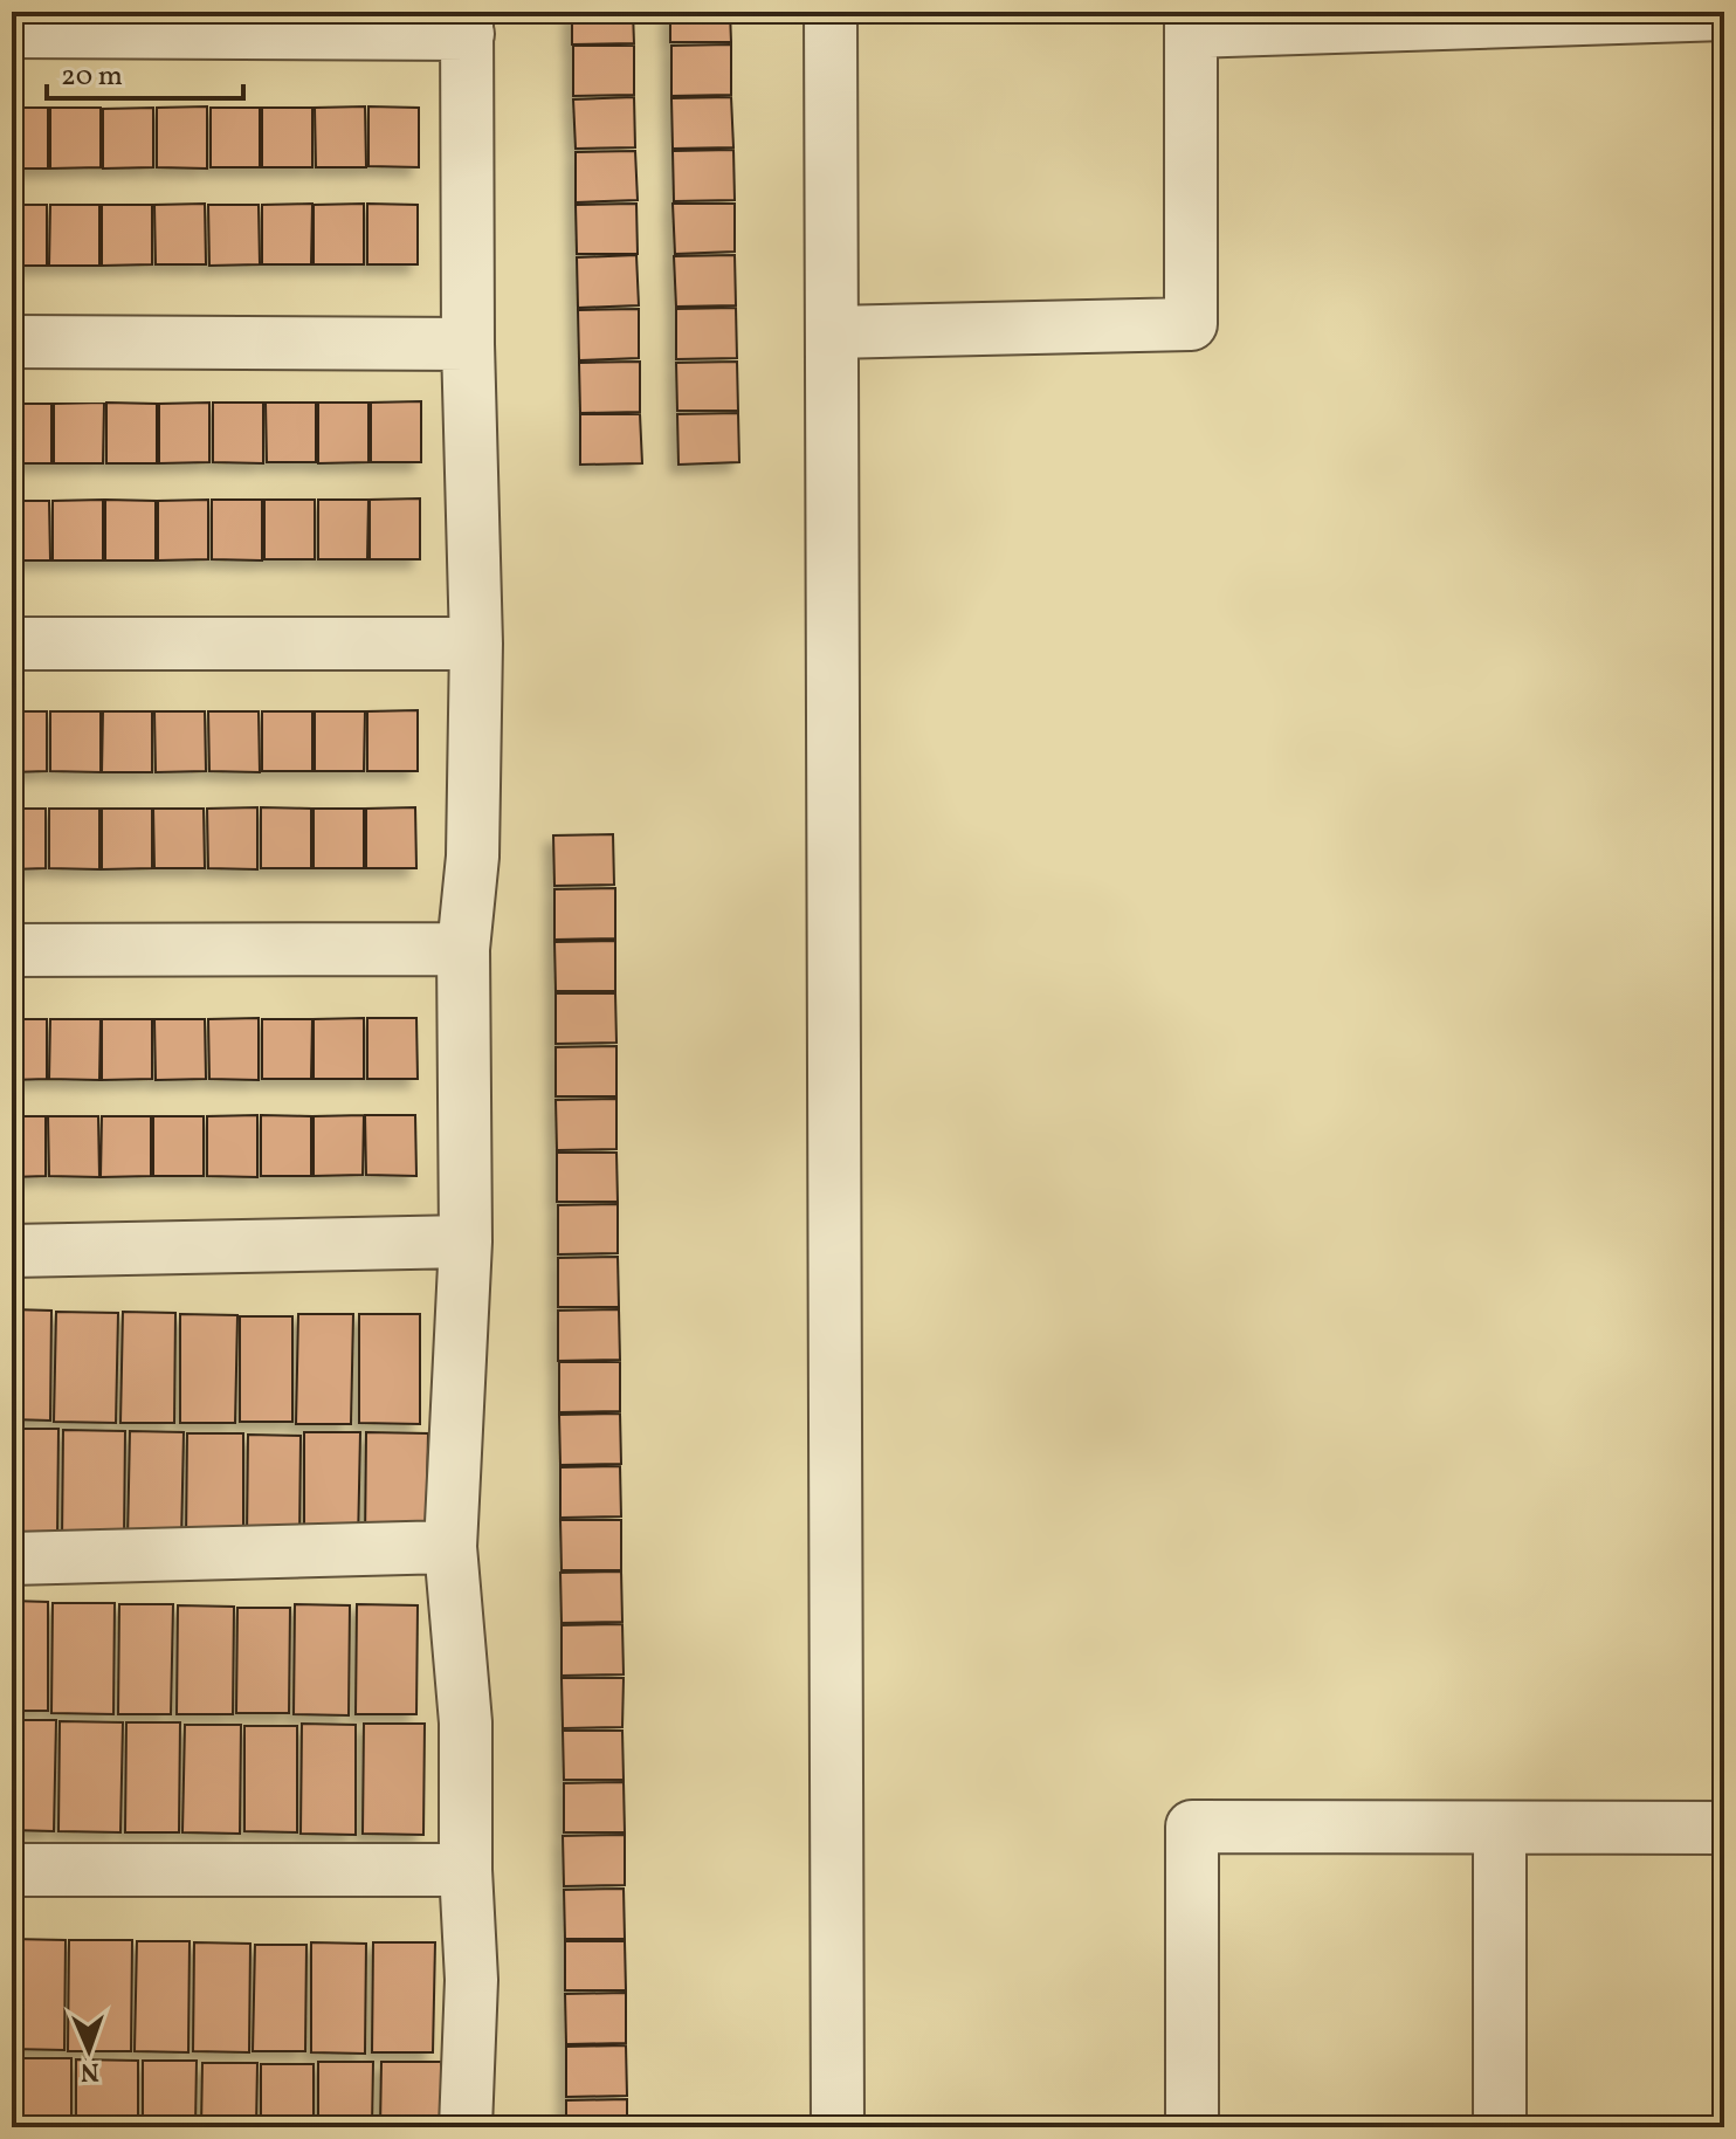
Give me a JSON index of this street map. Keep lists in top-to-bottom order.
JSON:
{
  "scale_bar": "20 m",
  "north": "bottom"
}
